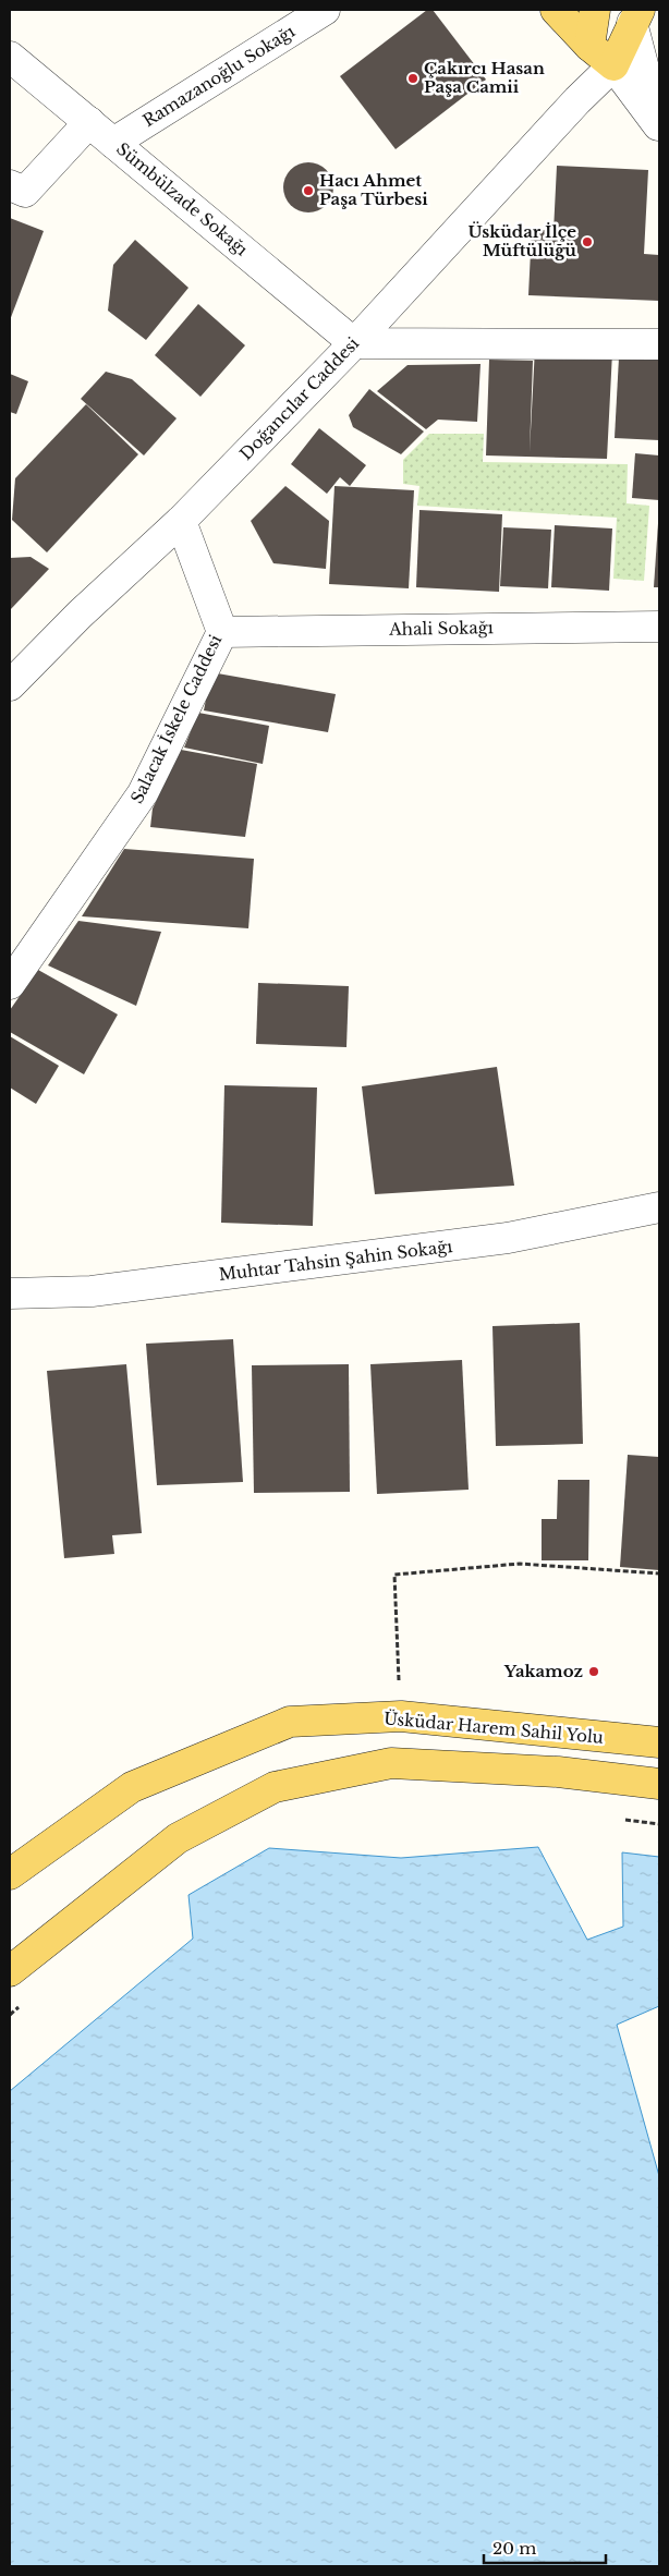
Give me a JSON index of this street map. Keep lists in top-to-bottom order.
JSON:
{
  "streets": {
    "main road": ["Üsküdar Harem Sahil Yolu"],
    "street": [
      "Ramazanoğlu Sokağı",
      "Sümbülzade Sokağı",
      "Doğancılar Caddesi",
      "Ahali Sokağı",
      "Salacak İskele Caddesi",
      "Muhtar Tahsin Şahin Sokağı"
    ]
  },
  "crossings": [
    ["Ramazanoğlu Sokağı", "Sümbülzade Sokağı"],
    ["Sümbülzade Sokağı", "Doğancılar Caddesi"],
    ["Doğancılar Caddesi", "Salacak İskele Caddesi"],
    ["Ahali Sokağı", "Salacak İskele Caddesi"]
  ],
  "places": [
    "Çakırcı Hasan Paşa Camii",
    "Hacı Ahmet Paşa Türbesi",
    "Üsküdar İlçe Müftülüğü",
    "Yakamoz"
  ],
  "scale_bar": "20 m"
}
